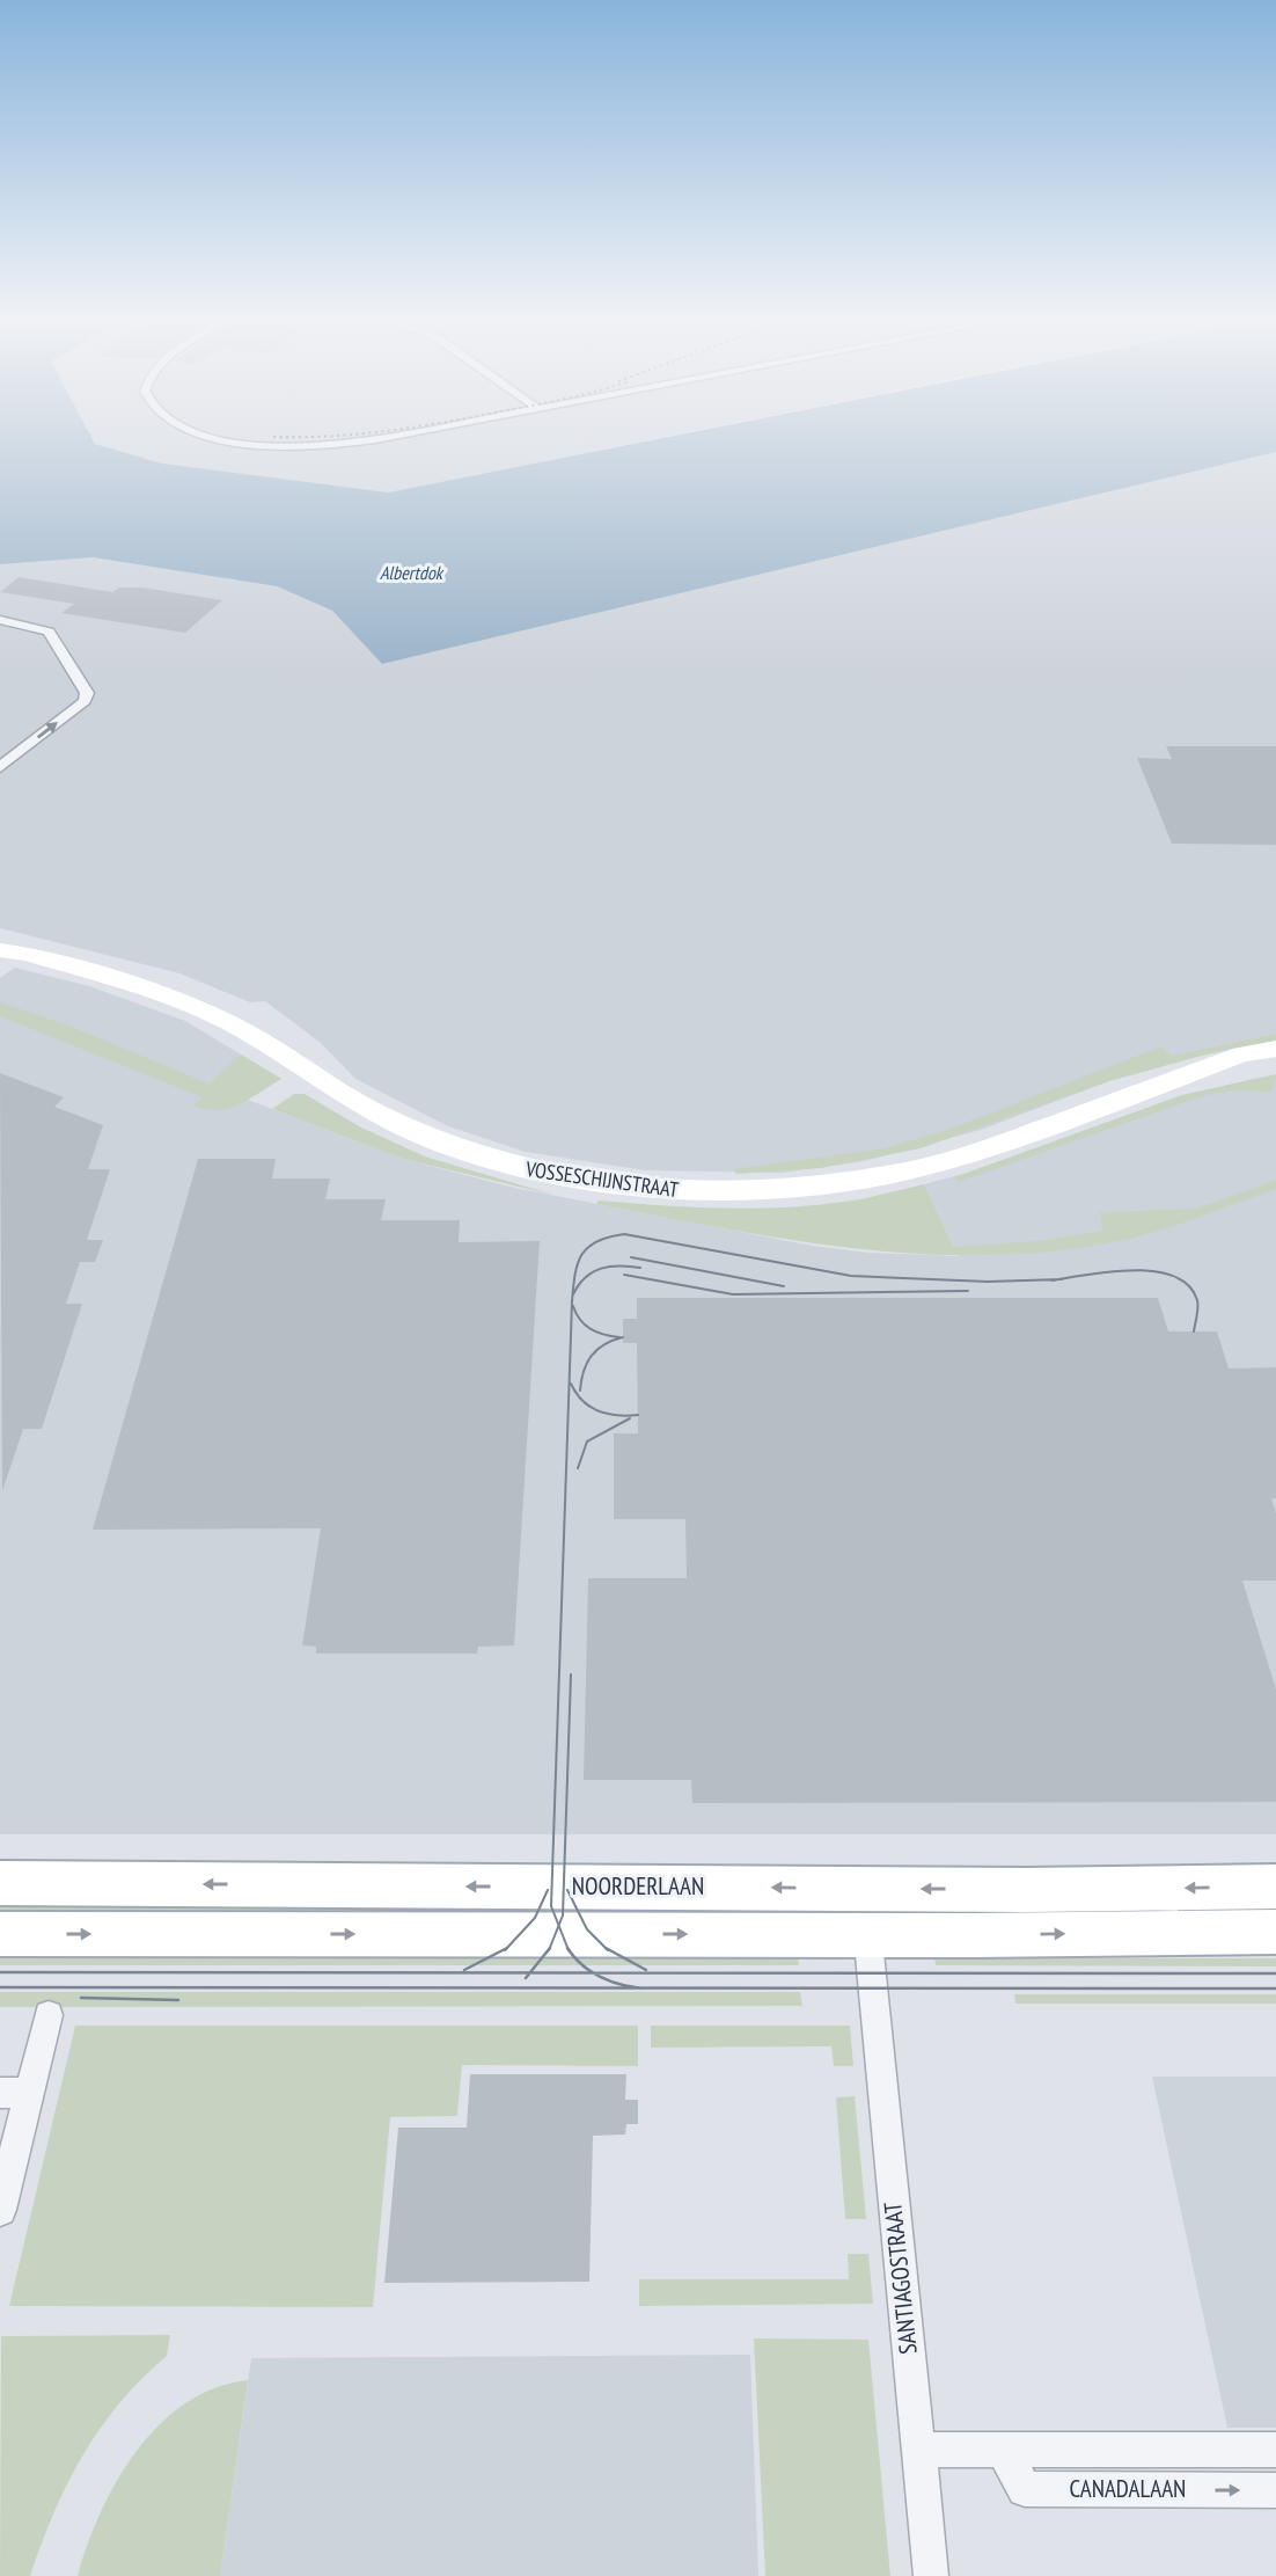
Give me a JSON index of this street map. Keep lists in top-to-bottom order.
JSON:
{
  "streets": {
    "main road": ["NOORDERLAAN"],
    "street": ["VOSSESCHIJNSTRAAT", "SANTIAGOSTRAAT", "CANADALAAN"]
  },
  "crossings": [
    ["NOORDERLAAN", "SANTIAGOSTRAAT"],
    ["SANTIAGOSTRAAT", "CANADALAAN"]
  ],
  "water": ["Albertdok"]
}
